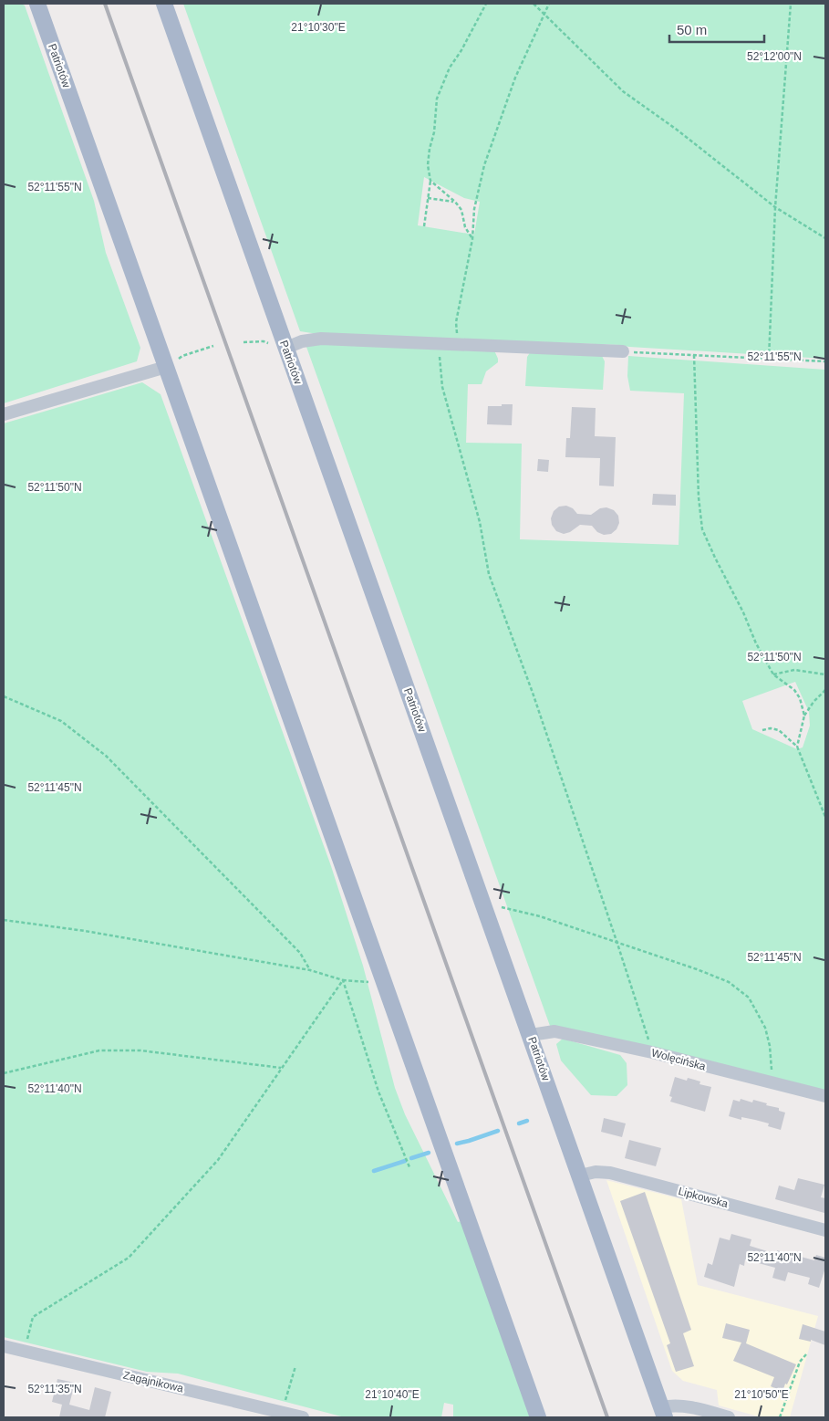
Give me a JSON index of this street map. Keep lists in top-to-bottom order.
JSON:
{
  "streets": {
    "main road": ["Patriotów"],
    "street": ["Wolęcińska", "Lipkowska", "Zagajnikowa"]
  },
  "crossings": [
    ["Patriotów", "Wolęcińska"],
    ["Patriotów", "Lipkowska"]
  ],
  "scale_bar": "50 m",
  "coordinates": [
    "21°10'30\"E",
    "52°12'00\"N",
    "52°11'55\"N",
    "52°11'50\"N",
    "52°11'45\"N",
    "52°11'40\"N",
    "52°11'35\"N",
    "21°10'40\"E",
    "21°10'50\"E"
  ]
}
